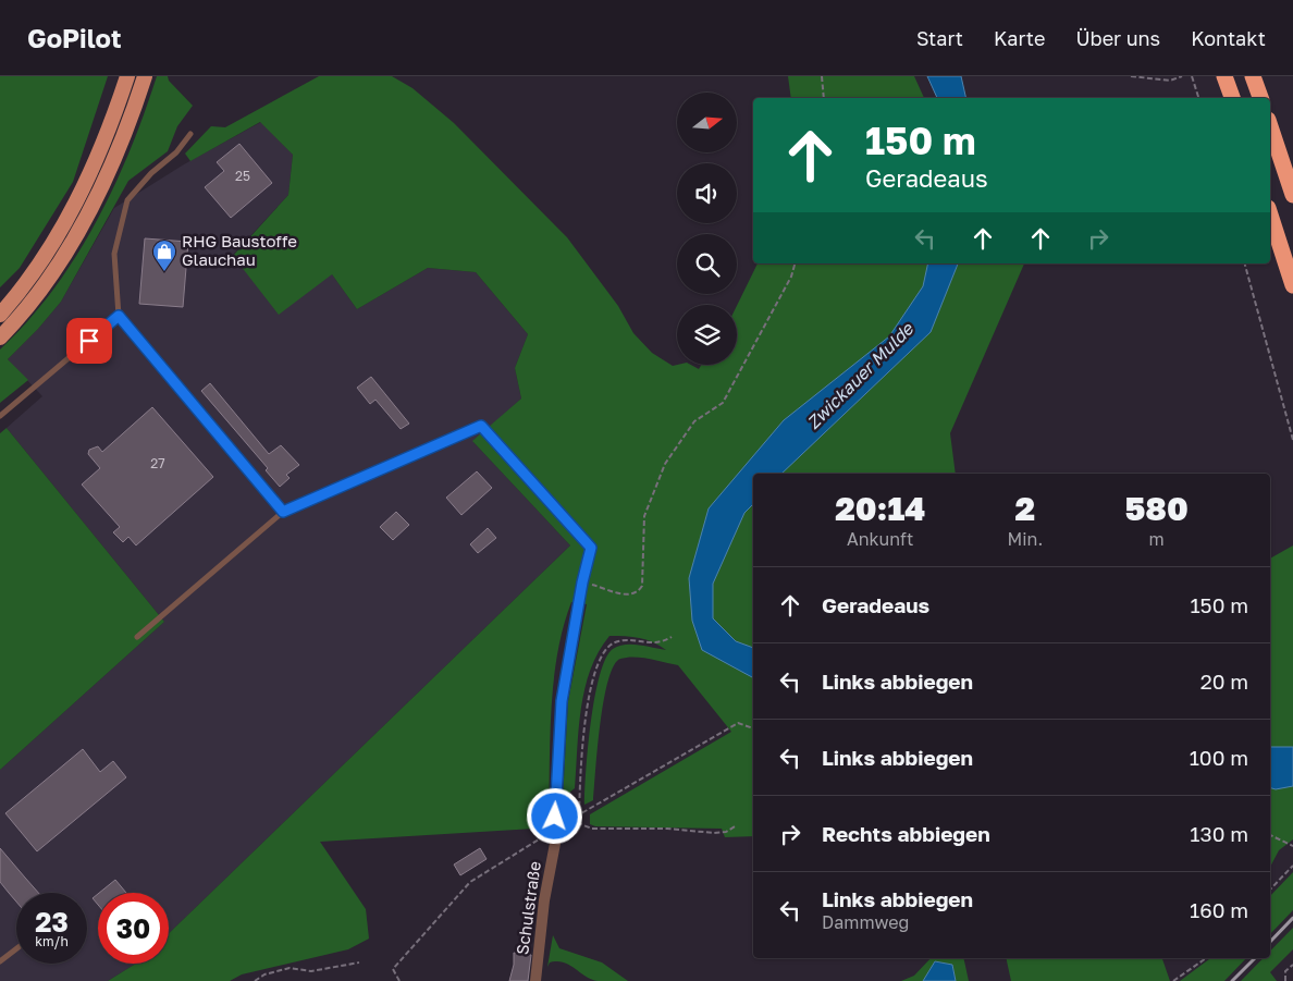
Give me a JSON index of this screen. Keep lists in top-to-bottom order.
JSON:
{
  "streets": {
    "street": ["Schulstraße"]
  },
  "water": ["Zwickauer Mulde"],
  "places": {
    "shop": ["RHG Baustoffe Glauchau"]
  },
  "house_numbers": ["25", "27"],
  "north": "right",
  "page": {
    "header": "GoPilot",
    "nav": [
      "Start",
      "Karte",
      "Über uns",
      "Kontakt"
    ],
    "turn": ["150 m", "Geradeaus"],
    "eta": [
      "20:14",
      "Ankunft",
      "2",
      "Min.",
      "580",
      "m"
    ],
    "list": [
      {
        "name": "Geradeaus",
        "value": "150 m"
      },
      {
        "name": "Links abbiegen",
        "value": "20 m"
      },
      {
        "name": "Links abbiegen",
        "value": "100 m"
      },
      {
        "name": "Rechts abbiegen",
        "value": "130 m"
      },
      {
        "name": "Links abbiegen",
        "note": "Dammweg",
        "value": "160 m"
      }
    ],
    "speed": "23 km/h",
    "limit": "30"
  }
}
